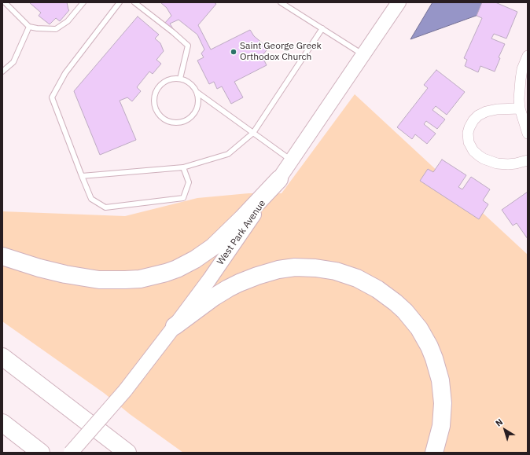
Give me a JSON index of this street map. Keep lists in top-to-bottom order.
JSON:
{
  "streets": {
    "street": ["West Park Avenue"]
  },
  "places": ["Saint George Greek Orthodox Church"],
  "north": "top left"
}
